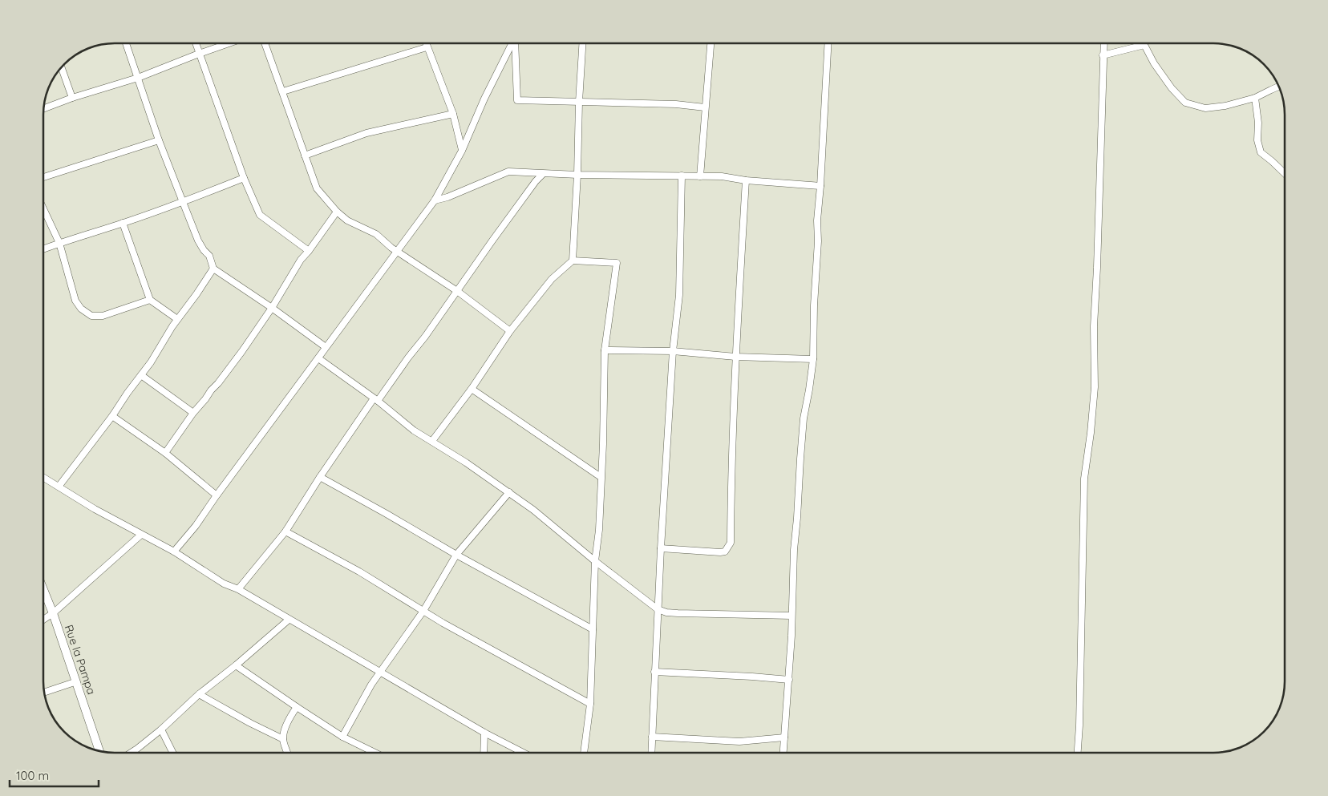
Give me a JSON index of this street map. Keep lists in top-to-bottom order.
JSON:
{
  "streets": {
    "street": ["Rue la Pampa"]
  },
  "scale_bar": "100 m"
}
